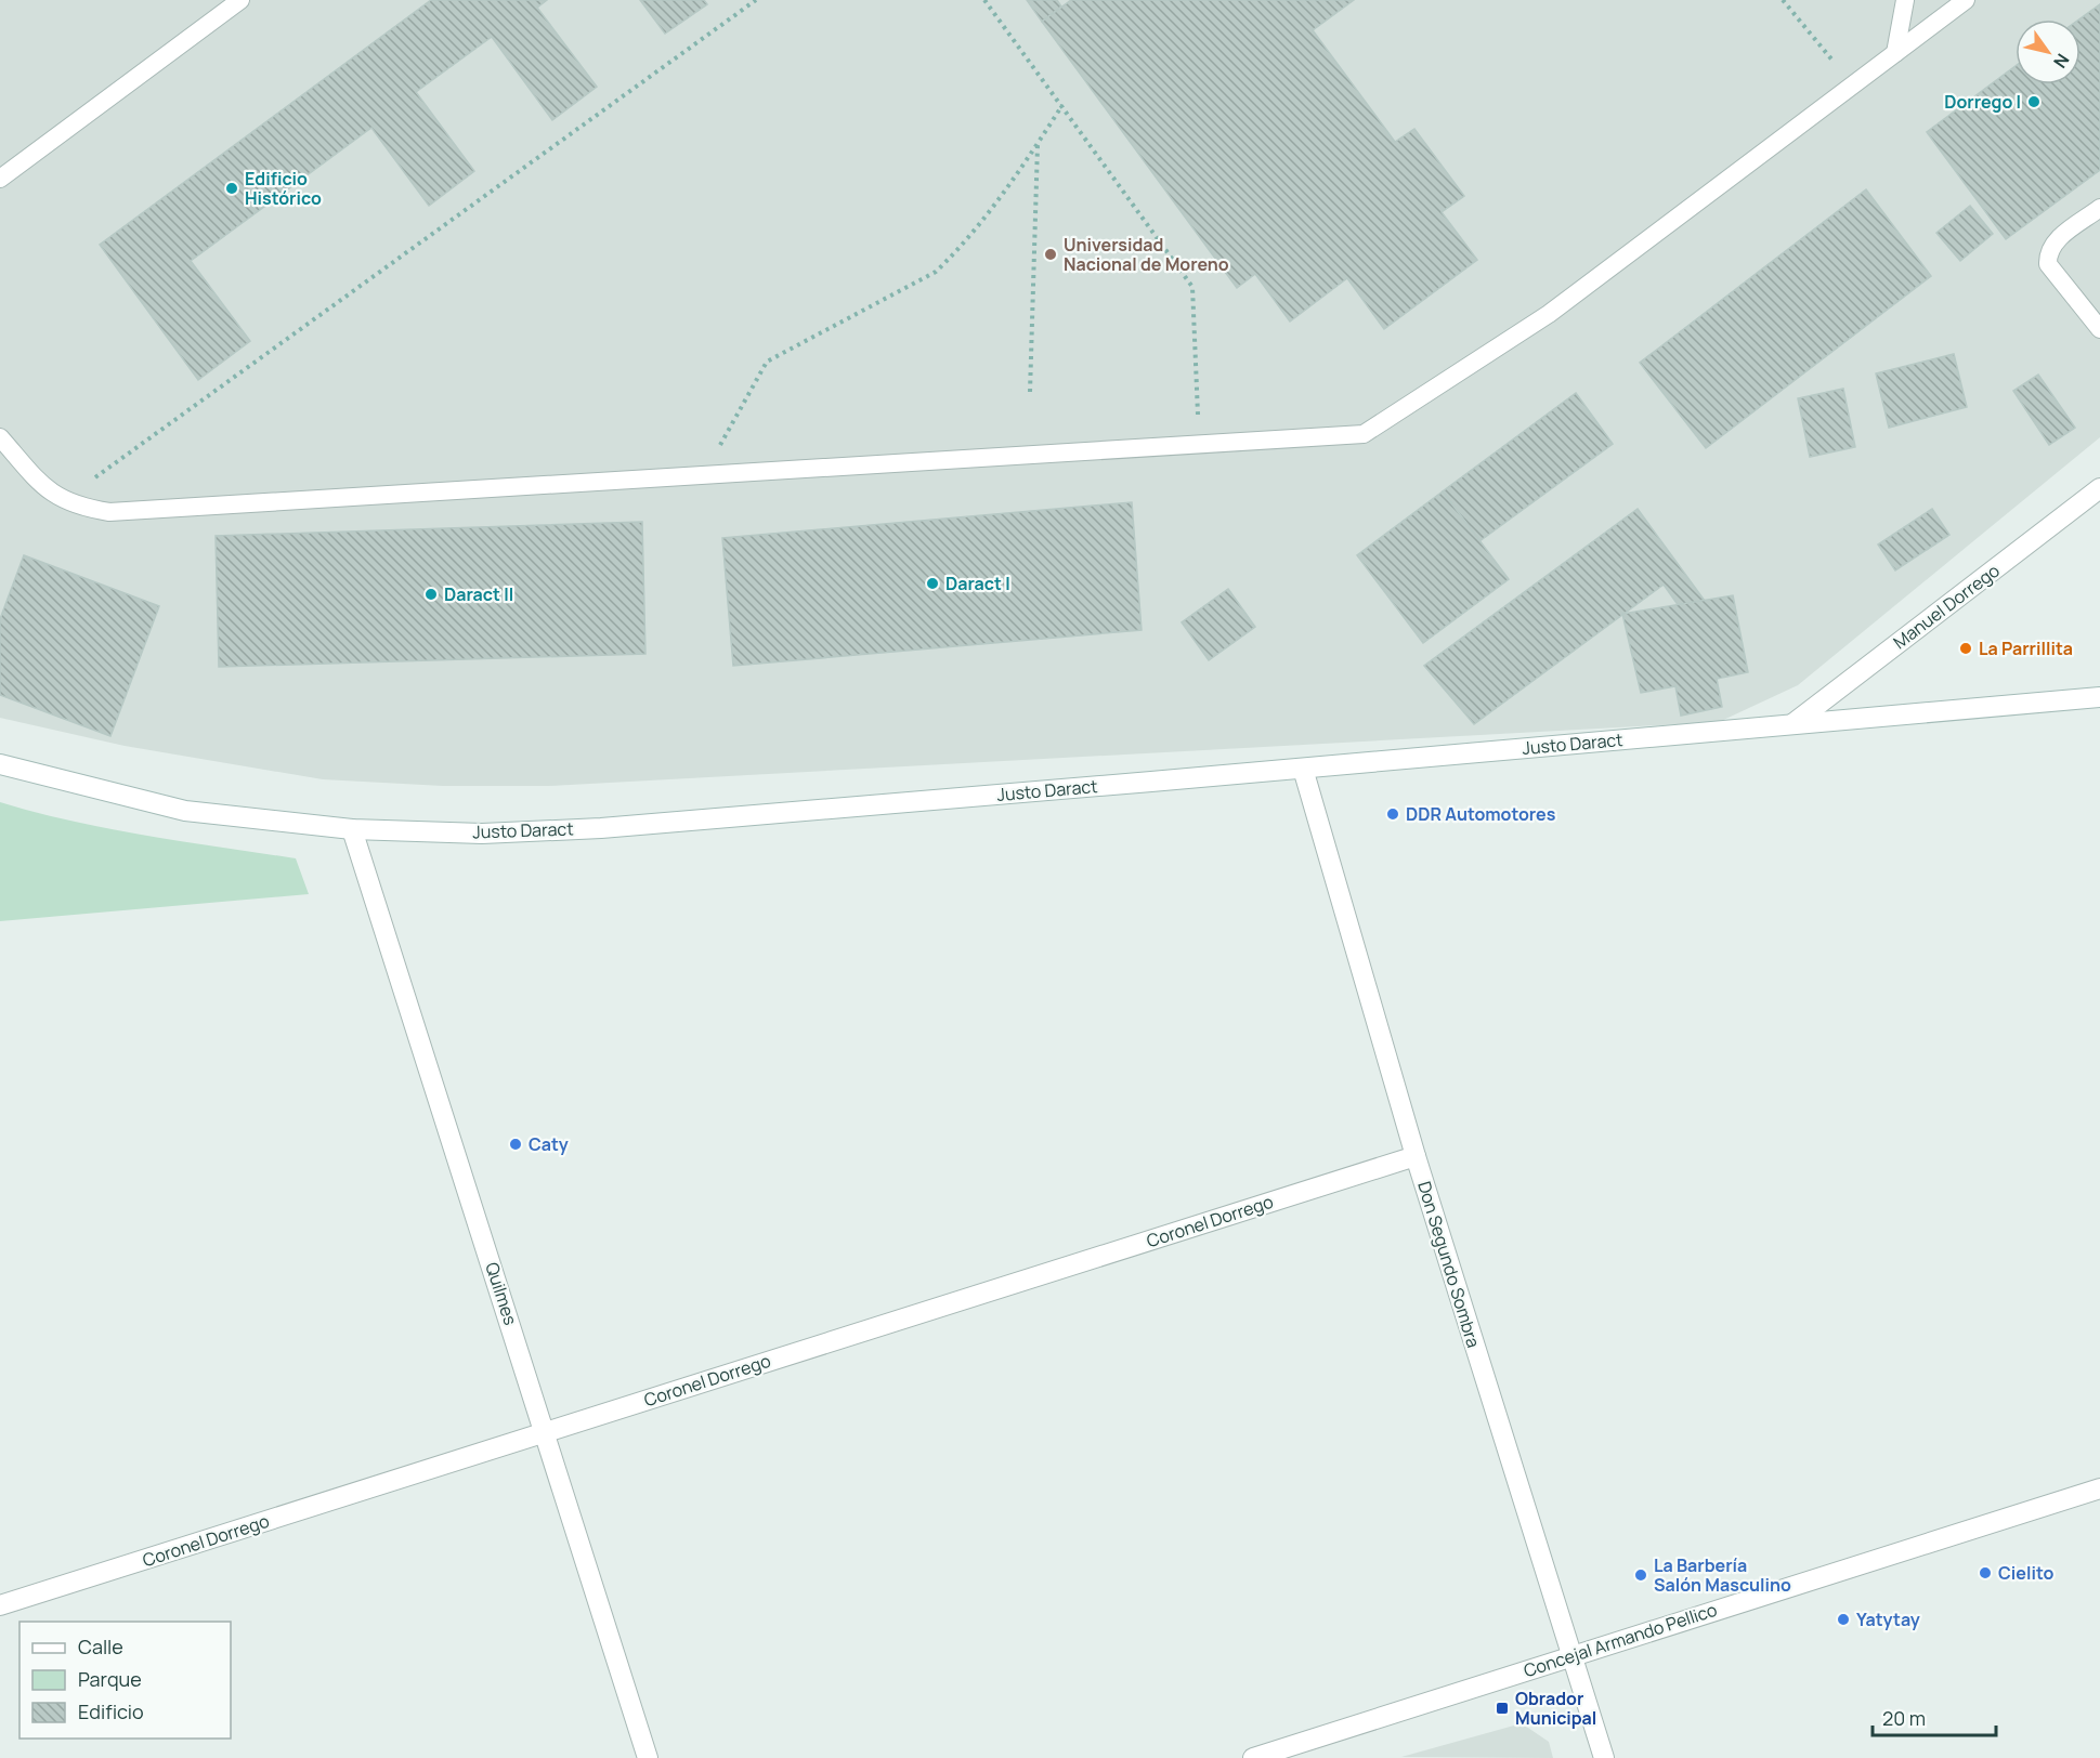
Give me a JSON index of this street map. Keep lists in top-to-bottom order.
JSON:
{
  "streets": {
    "street": [
      "Manuel Dorrego",
      "Justo Daract",
      "Coronel Dorrego",
      "Don Segundo Sombra",
      "Quilmes",
      "Concejal Armando Pellico"
    ]
  },
  "crossings": [
    ["Manuel Dorrego", "Justo Daract"],
    ["Justo Daract", "Don Segundo Sombra"],
    ["Justo Daract", "Quilmes"],
    ["Coronel Dorrego", "Don Segundo Sombra"],
    ["Coronel Dorrego", "Quilmes"],
    ["Don Segundo Sombra", "Concejal Armando Pellico"]
  ],
  "places": {
    "other": [
      "Dorrego I",
      "Edificio Histórico",
      "Universidad Nacional de Moreno",
      "Daract I",
      "Daract II",
      "La Parrillita",
      "DDR Automotores",
      "Caty",
      "Cielito",
      "La Barbería Salón Masculino",
      "Yatytay"
    ],
    "transit": ["Obrador Municipal"]
  },
  "legend": ["Calle", "Parque", "Edificio"],
  "scale_bar": "20 m",
  "north": "bottom right"
}
